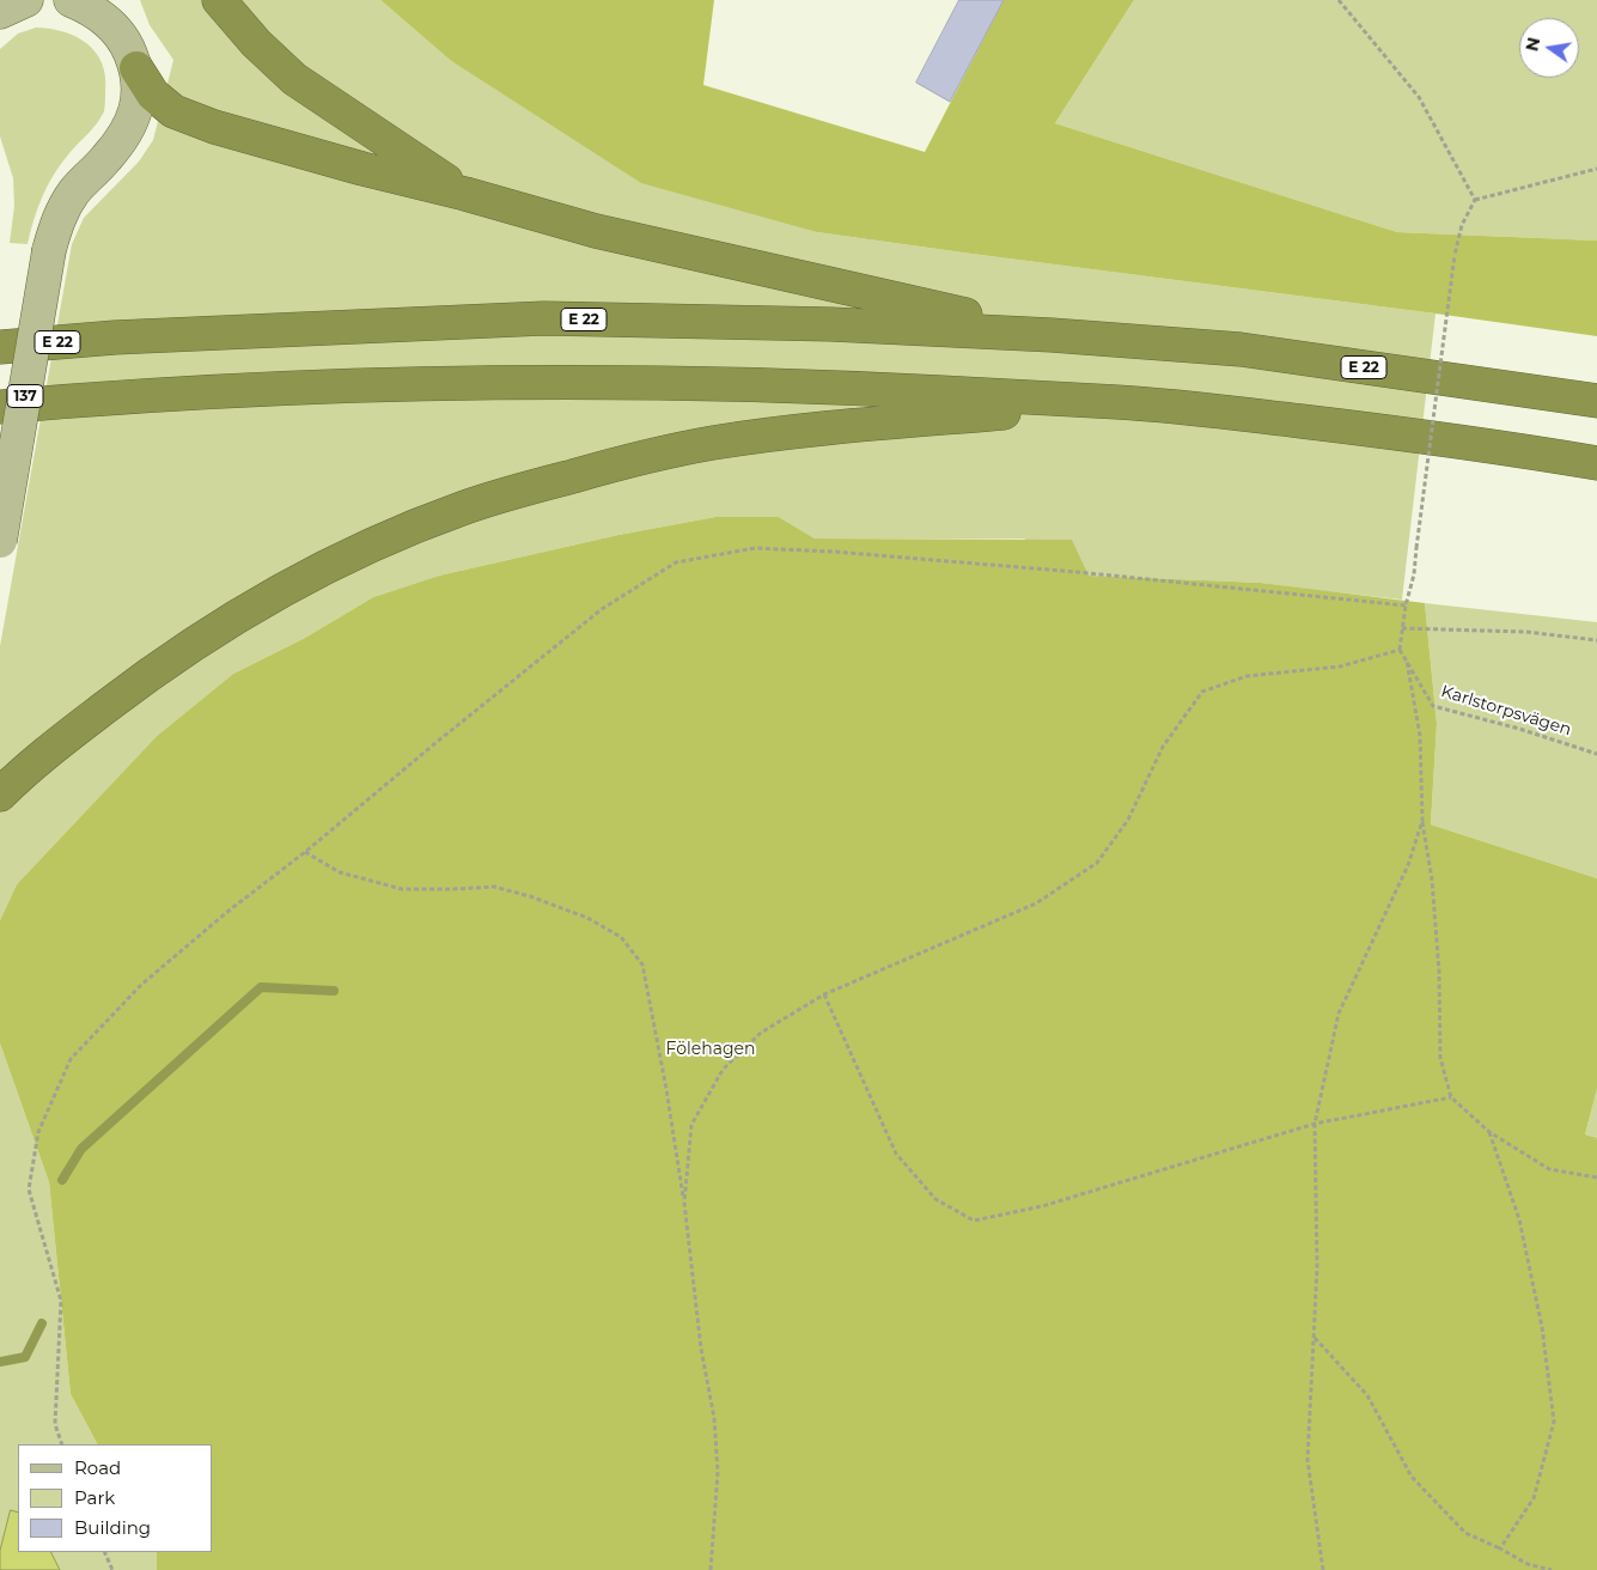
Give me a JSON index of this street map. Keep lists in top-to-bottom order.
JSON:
{
  "streets": {
    "highway": ["E 22"],
    "main road": ["137"],
    "path": ["Karlstorpsvägen"]
  },
  "parks": ["Fölehagen"],
  "legend": ["Road", "Park", "Building"],
  "north": "left"
}
